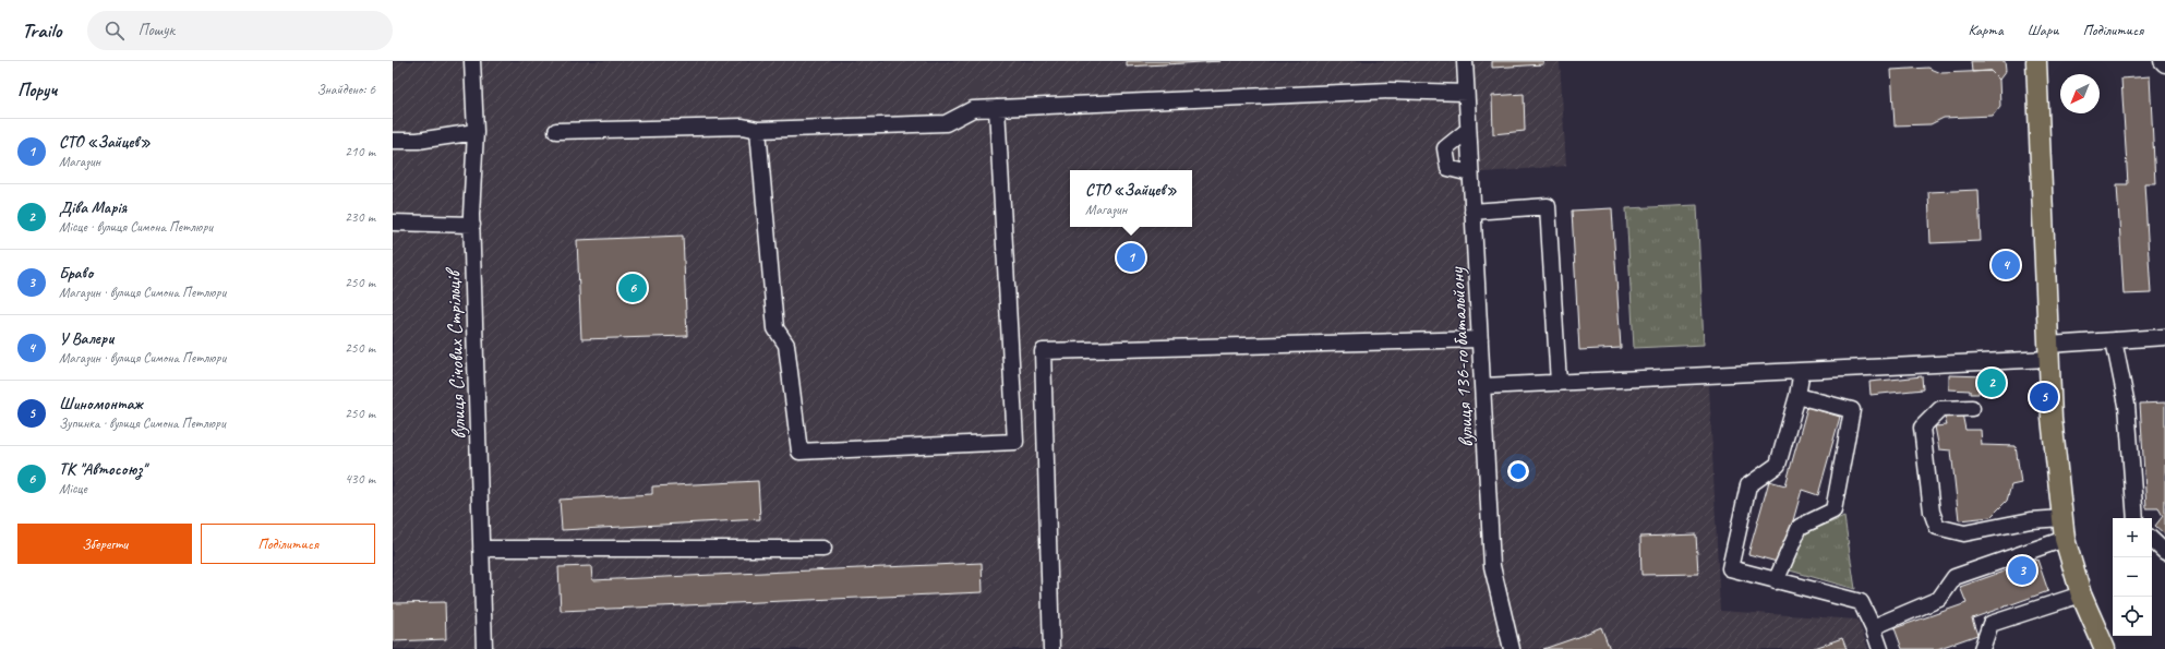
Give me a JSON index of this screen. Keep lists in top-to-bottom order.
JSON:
{
  "streets": {
    "street": ["вулиця Січових Стрільців", "вулиця 136-го батальйону"]
  },
  "north": "bottom left",
  "page": {
    "header": "Trailo",
    "search": "Пошук",
    "nav": ["Карта", "Шари", "Поділитися"],
    "heading": ["Поруч", "Знайдено: 6"],
    "list": [
      {
        "mark": "1",
        "name": "СТО «Зайцев»",
        "note": "Магазин",
        "value": "210 m"
      },
      {
        "mark": "2",
        "name": "Діва Марія",
        "note": "Місце · вулиця Симона Петлюри",
        "value": "230 m"
      },
      {
        "mark": "3",
        "name": "Браво",
        "note": "Магазин · вулиця Симона Петлюри",
        "value": "250 m"
      },
      {
        "mark": "4",
        "name": "У Валери",
        "note": "Магазин · вулиця Симона Петлюри",
        "value": "250 m"
      },
      {
        "mark": "5",
        "name": "Шиномонтаж",
        "note": "Зупинка · вулиця Симона Петлюри",
        "value": "250 m"
      },
      {
        "mark": "6",
        "name": "ТК \"Автосоюз\"",
        "note": "Місце",
        "value": "430 m"
      }
    ],
    "popup": ["СТО «Зайцев»", "Магазин"],
    "pins": [
      "1",
      "4",
      "6",
      "2",
      "5",
      "3"
    ],
    "buttons": ["Зберегти", "Поділитися"],
    "map_buttons": ["+", "−"]
  }
}
